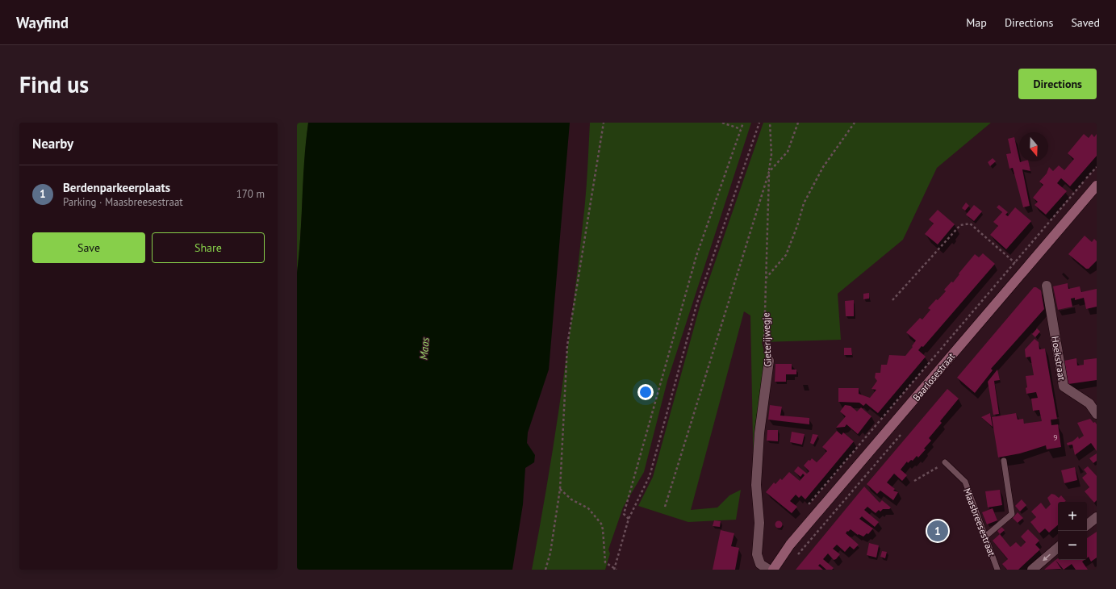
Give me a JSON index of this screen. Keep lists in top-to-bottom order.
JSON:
{
  "streets": {
    "street": ["Gieterijwegje", "Hoekstraat", "Baarlosestraat"],
    "lane": ["Maasbreesestraat"]
  },
  "water": ["Maas"],
  "house_numbers": ["9"],
  "north": "bottom",
  "page": {
    "header": "Wayfind",
    "nav": ["Map", "Directions", "Saved"],
    "buttons": [
      "Directions",
      ["Save", "Share"]
    ],
    "title": "Find us",
    "heading": "Nearby",
    "list": [
      {
        "mark": "1",
        "name": "Berdenparkeerplaats",
        "note": "Parking · Maasbreesestraat",
        "value": "170 m"
      }
    ],
    "map_buttons": ["+", "−"],
    "pins": "1"
  }
}
